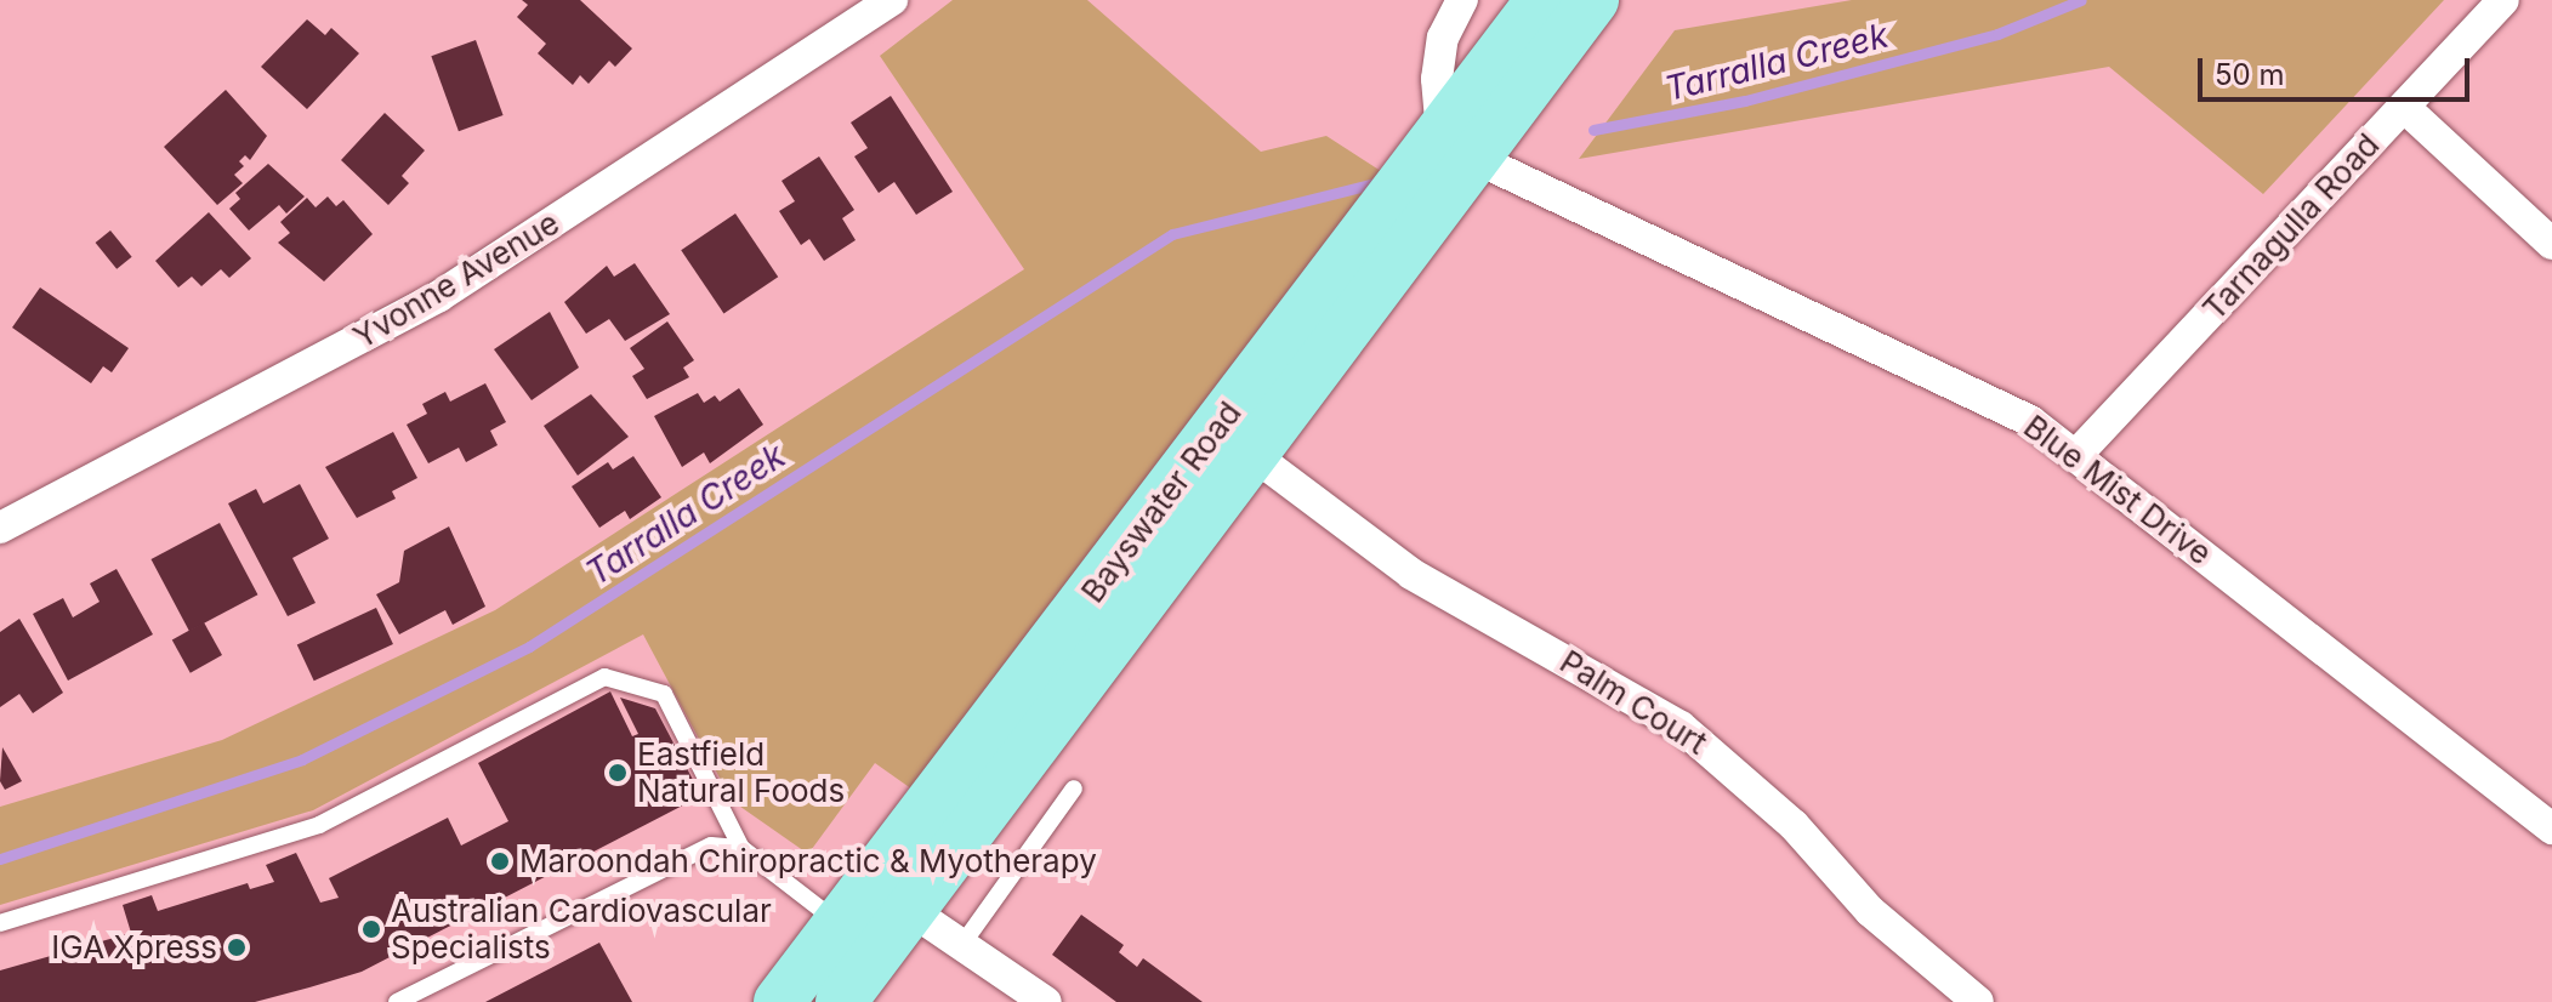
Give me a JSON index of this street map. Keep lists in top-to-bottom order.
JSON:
{
  "streets": {
    "main road": ["Bayswater Road"],
    "street": [
      "Tarnagulla Road",
      "Yvonne Avenue",
      "Blue Mist Drive",
      "Palm Court"
    ]
  },
  "crossings": [
    ["Tarnagulla Road", "Blue Mist Drive"],
    ["Blue Mist Drive", "Bayswater Road"],
    ["Bayswater Road", "Palm Court"]
  ],
  "water": ["Tarralla Creek"],
  "places": [
    "Eastfield Natural Foods",
    "Maroondah Chiropractic & Myotherapy",
    "Australian Cardiovascular Specialists",
    "IGA Xpress"
  ],
  "scale_bar": "50 m"
}
